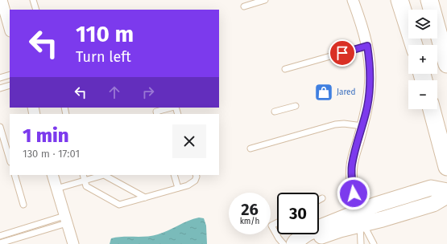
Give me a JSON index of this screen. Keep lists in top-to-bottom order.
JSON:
{
  "places": {
    "shop": ["Jared"]
  },
  "page": {
    "map_buttons": ["+", "−"],
    "turn": ["110 m", "Turn left"],
    "heading": ["1 min", "130 m · 17:01"],
    "speed": "26 km/h",
    "limit": "30"
  }
}
